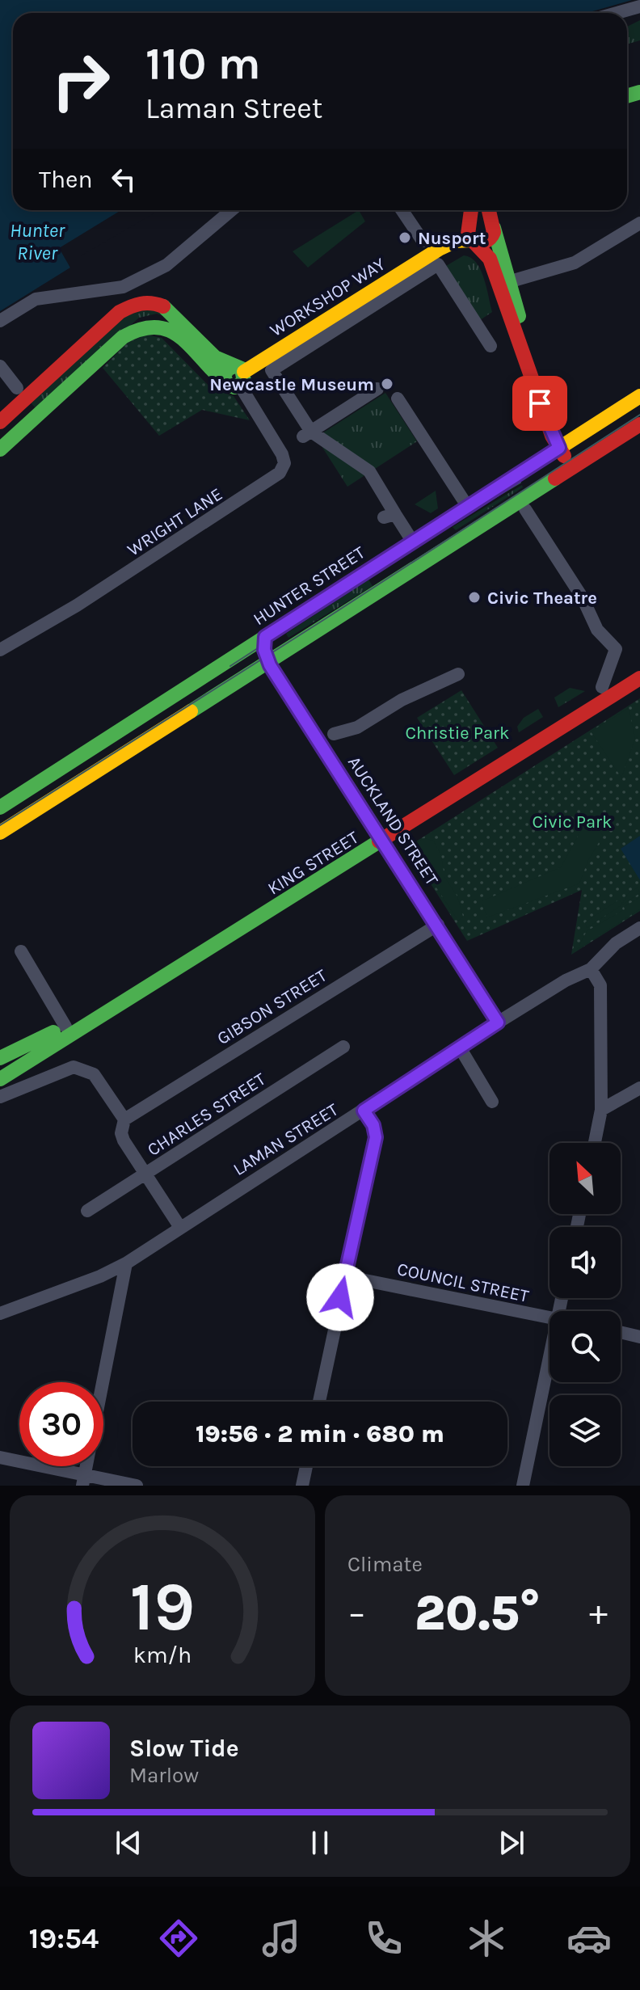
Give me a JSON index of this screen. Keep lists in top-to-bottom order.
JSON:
{
  "streets": {
    "main road": [
      "WORKSHOP WAY",
      "HUNTER STREET",
      "AUCKLAND STREET",
      "KING STREET"
    ],
    "street": [
      "WRIGHT LANE",
      "GIBSON STREET",
      "CHARLES STREET",
      "LAMAN STREET",
      "COUNCIL STREET"
    ]
  },
  "crossings": [
    ["WORKSHOP WAY", "WRIGHT LANE"],
    ["HUNTER STREET", "AUCKLAND STREET"],
    ["AUCKLAND STREET", "KING STREET"],
    ["AUCKLAND STREET", "GIBSON STREET"],
    ["AUCKLAND STREET", "LAMAN STREET"]
  ],
  "water": ["Hunter River"],
  "parks": ["Christie Park", "Civic Park"],
  "places": ["Nusport", "Newcastle Museum", "Civic Theatre"],
  "north": "top left",
  "page": {
    "turn": ["110 m", "Laman Street"],
    "then": "Then",
    "limit": "30",
    "trip": "19:56 · 2 min · 680 m",
    "tile": "Climate",
    "heat": ["−", "20.5°", "+"],
    "song": ["Slow Tide", "Marlow"],
    "tabs": "19:54",
    "gauge": ["19", "km/h"]
  }
}
